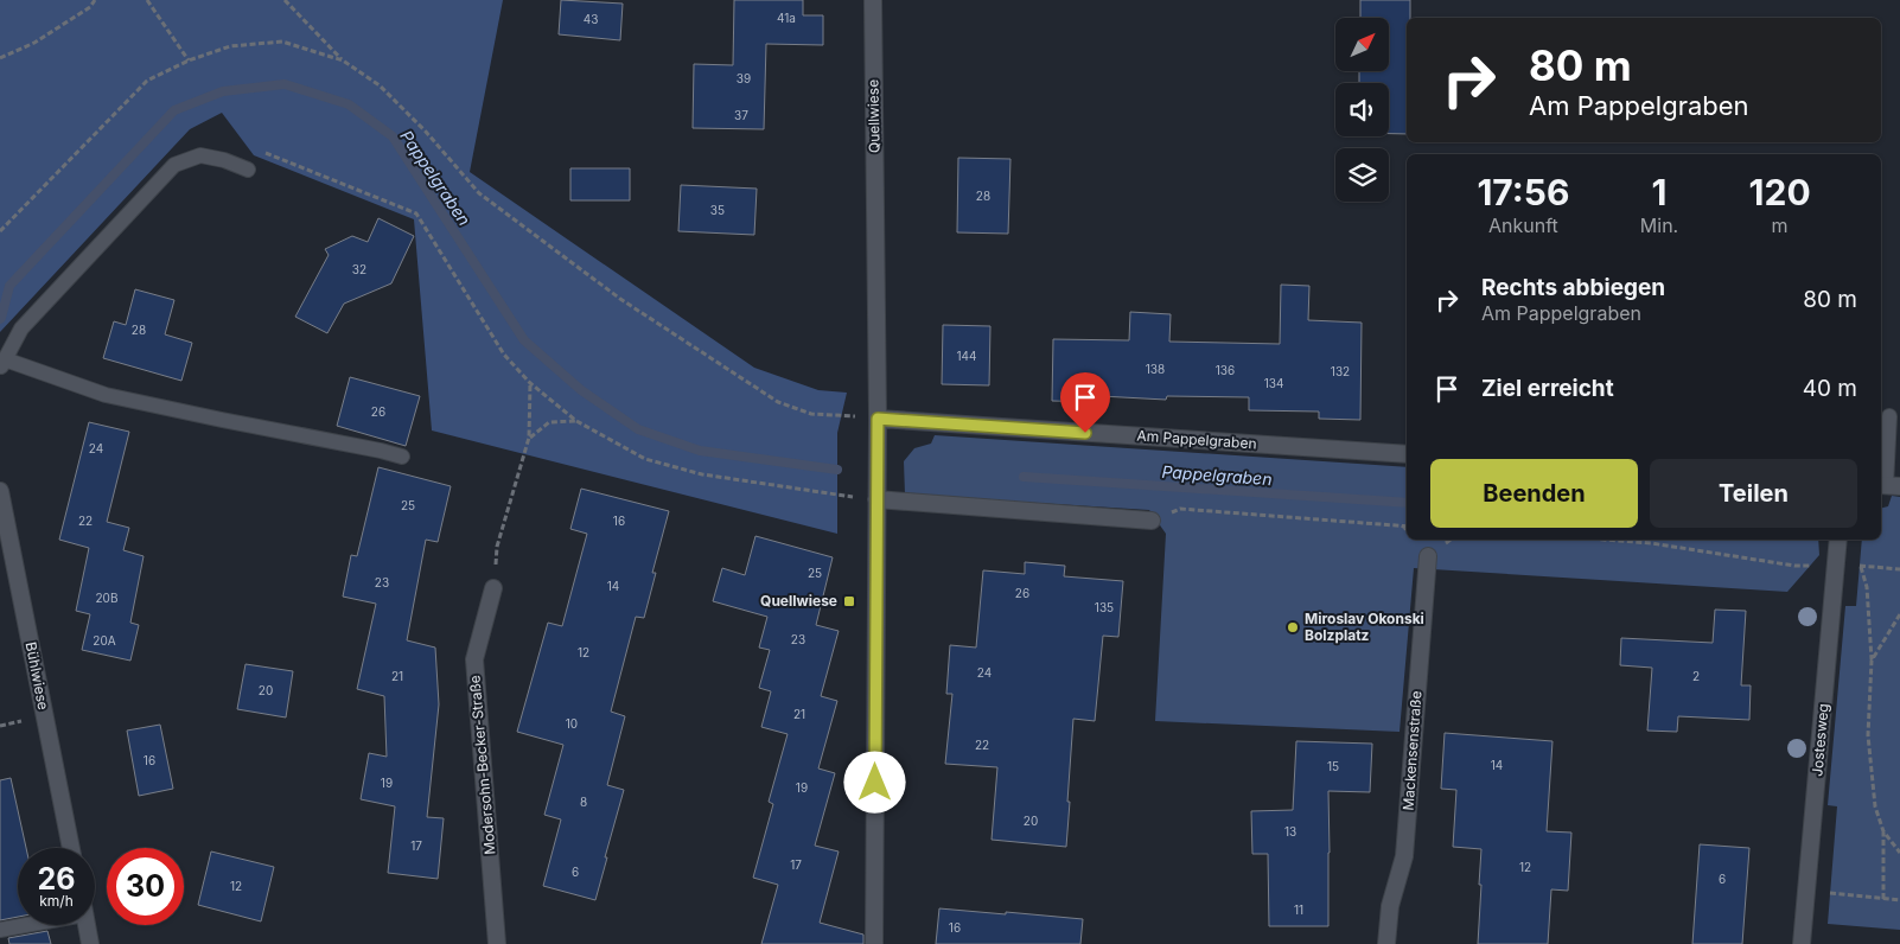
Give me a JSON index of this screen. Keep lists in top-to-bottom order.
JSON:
{
  "streets": {
    "street": [
      "Quellwiese",
      "Am Pappelgraben",
      "Bühlwiese",
      "Jostesweg",
      "Mackensenstraße",
      "Modersohn-Becker-Straße"
    ]
  },
  "crossings": [
    ["Quellwiese", "Am Pappelgraben"]
  ],
  "water": ["Pappelgraben"],
  "places": {
    "transit": ["Quellwiese"],
    "other": ["Miroslav Okonski Bolzplatz"]
  },
  "house_numbers": [
    "41a",
    "43",
    "39",
    "37",
    "28",
    "35",
    "32",
    "28",
    "144",
    "138",
    "136",
    "132",
    "134",
    "26",
    "24",
    "25",
    "22",
    "16",
    "25",
    "23",
    "14",
    "26",
    "20B",
    "135",
    "23",
    "20A",
    "12",
    "24",
    "21",
    "2",
    "20",
    "21",
    "10",
    "22",
    "16",
    "14",
    "15",
    "19",
    "19",
    "8",
    "20",
    "13",
    "17",
    "17",
    "12",
    "6",
    "6",
    "12",
    "11",
    "16"
  ],
  "north": "top right",
  "page": {
    "turn": ["80 m", "Am Pappelgraben"],
    "eta": [
      "17:56",
      "Ankunft",
      "1",
      "Min.",
      "120",
      "m"
    ],
    "list": [
      {
        "name": "Rechts abbiegen",
        "note": "Am Pappelgraben",
        "value": "80 m"
      },
      {
        "name": "Ziel erreicht",
        "value": "40 m"
      }
    ],
    "buttons": ["Beenden", "Teilen"],
    "speed": "26 km/h",
    "limit": "30"
  }
}
